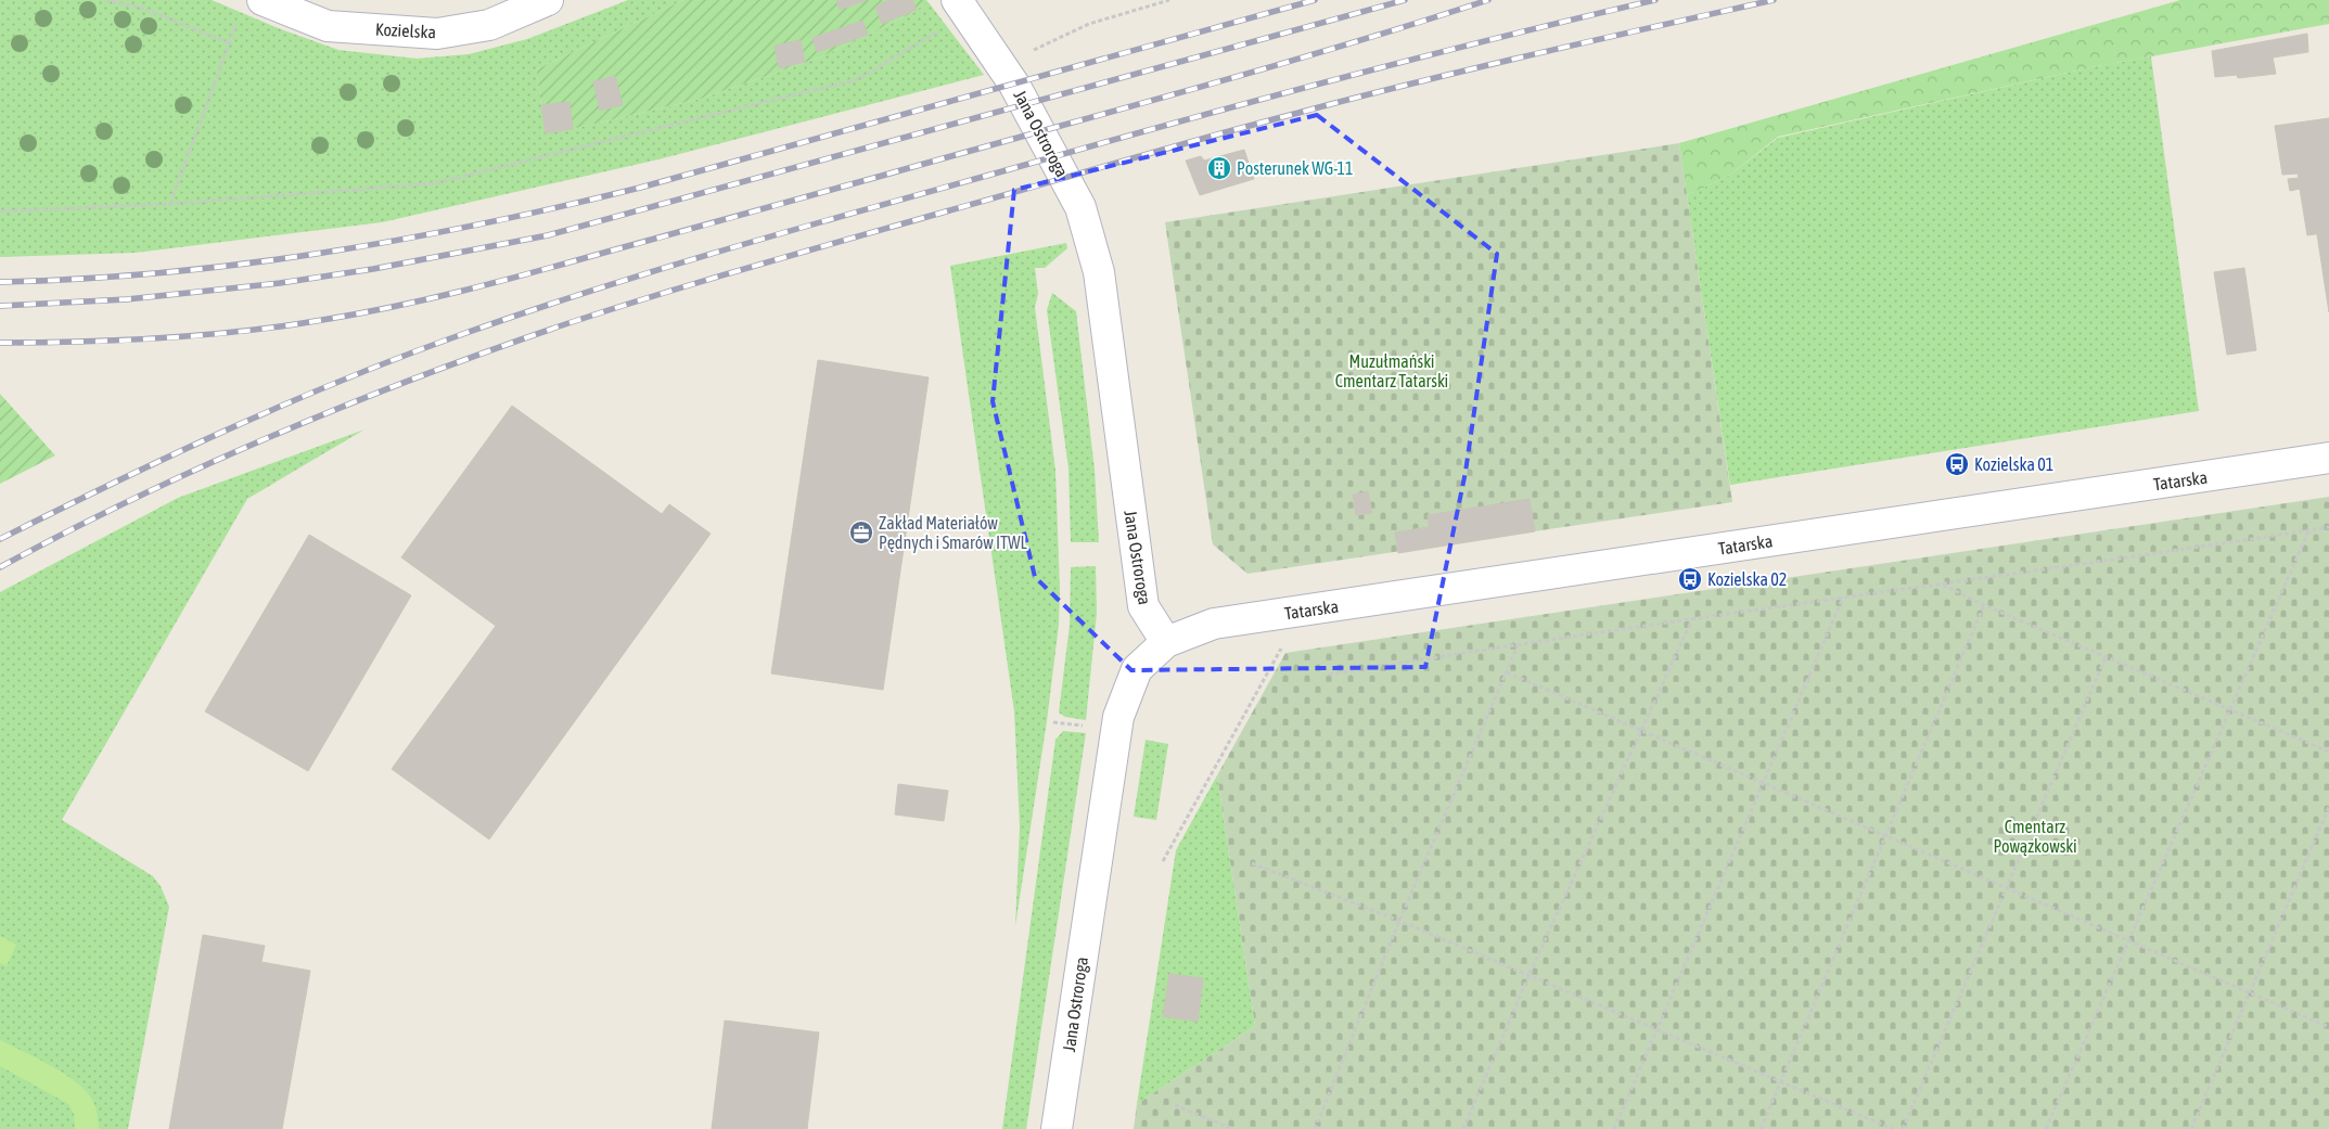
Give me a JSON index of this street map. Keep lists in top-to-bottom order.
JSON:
{
  "streets": {
    "street": ["Kozielska", "Jana Ostroroga", "Tatarska"]
  },
  "crossings": [
    ["Jana Ostroroga", "Tatarska"]
  ],
  "parks": ["Muzułmański Cmentarz Tatarski", "Cmentarz Powązkowski"],
  "places": {
    "building": ["Posterunek WG-11"],
    "bus stop": ["Kozielska 01", "Kozielska 02"],
    "office": ["Zakład Materiałów Pędnych i Smarów ITWL"]
  }
}
